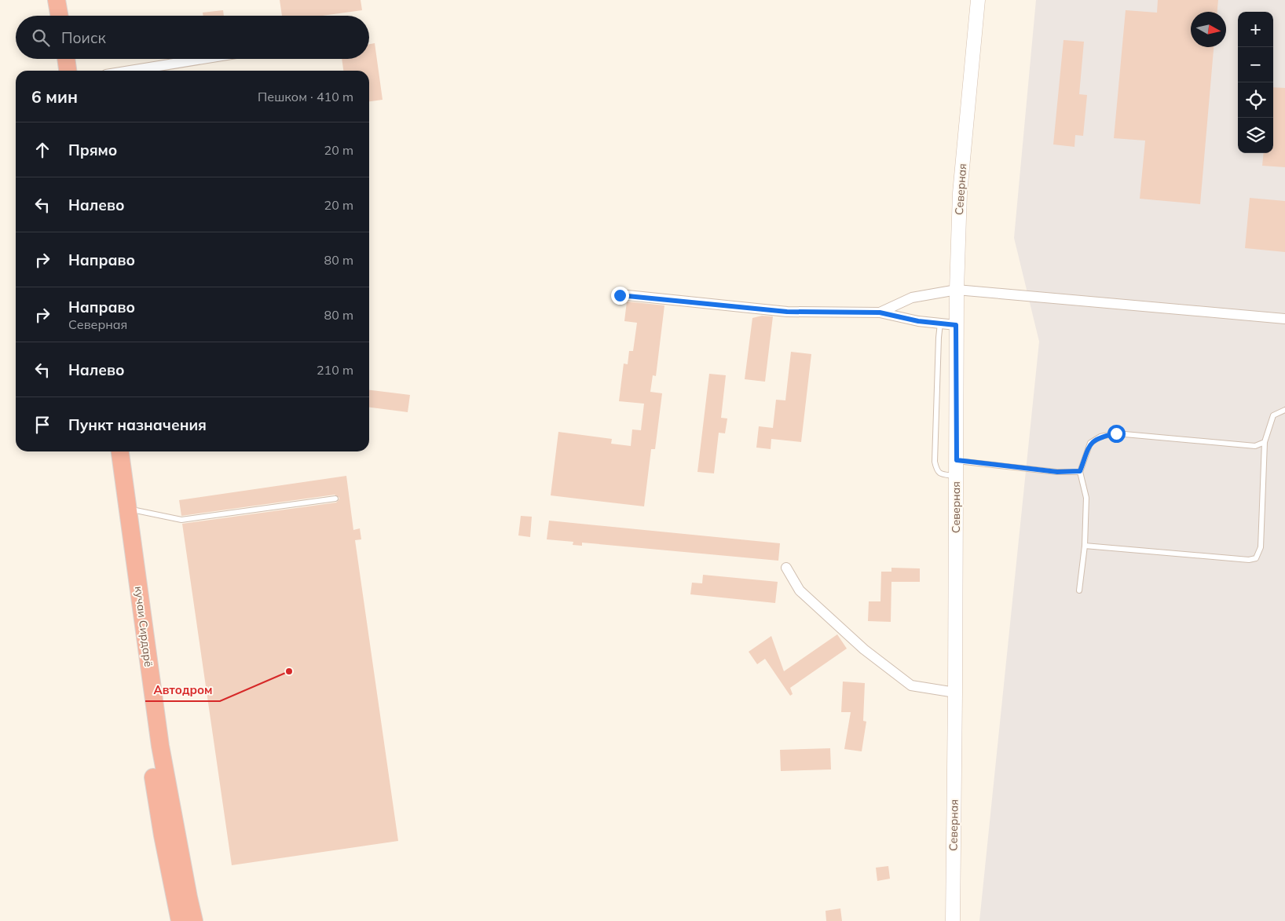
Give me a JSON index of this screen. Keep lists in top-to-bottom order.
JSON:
{
  "streets": {
    "highway": ["кучаи Сирдарё"],
    "main road": ["Северная"]
  },
  "places": ["Автодром"],
  "north": "right",
  "page": {
    "map_buttons": ["+", "−"],
    "search": "Поиск",
    "heading": ["6 мин", "Пешком · 410 m"],
    "list": [
      ["Прямо", "20 m"],
      ["Налево", "20 m"],
      ["Направо", "80 m"],
      ["Направо", "Северная", "80 m"],
      ["Налево", "210 m"],
      "Пункт назначения"
    ]
  }
}
